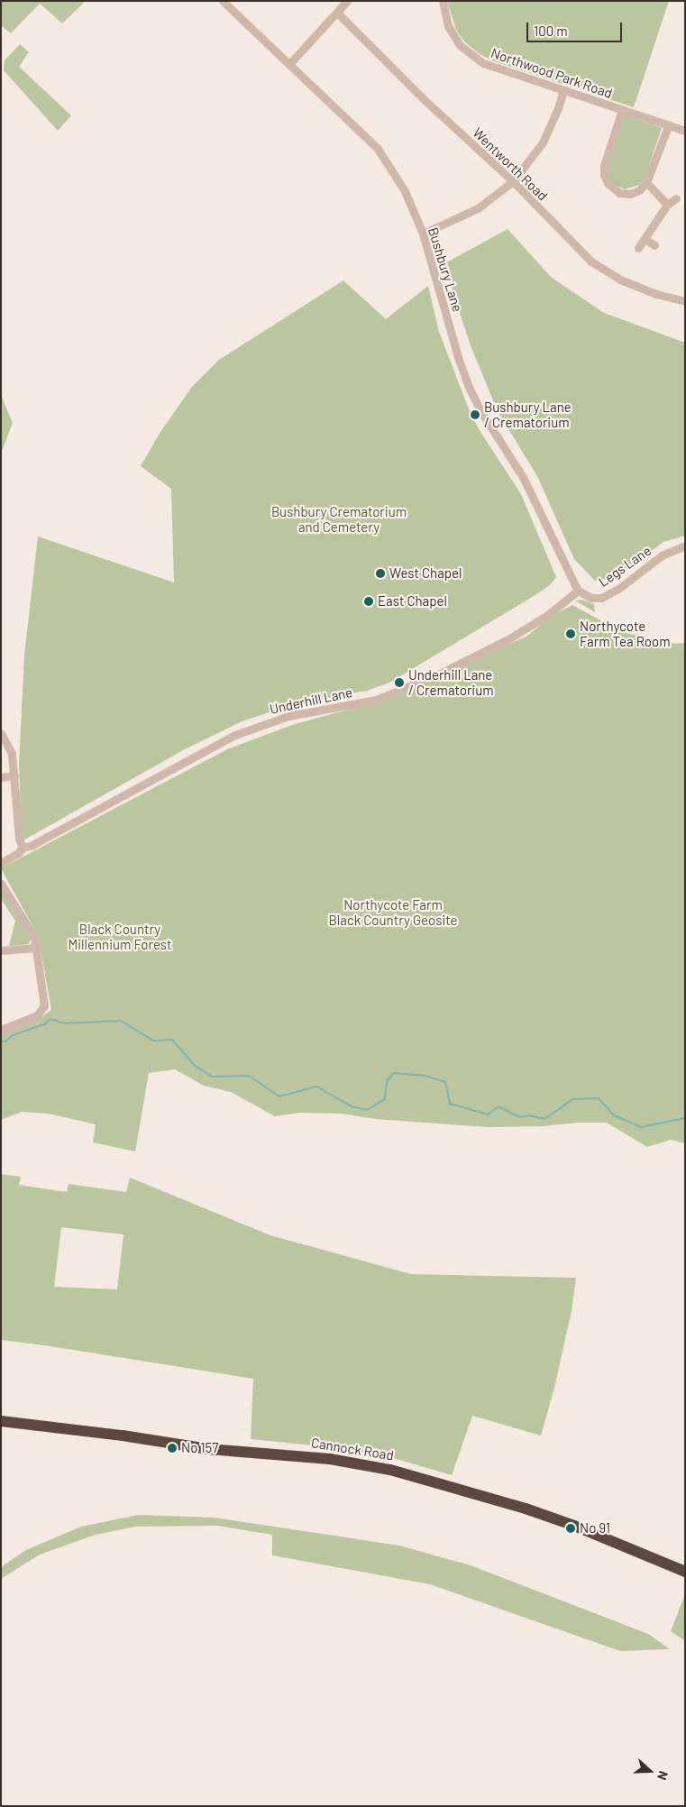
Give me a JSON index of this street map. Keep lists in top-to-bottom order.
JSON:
{
  "streets": {
    "highway": ["Cannock Road"],
    "street": [
      "Northwood Park Road",
      "Wentworth Road",
      "Bushbury Lane",
      "Legs Lane",
      "Underhill Lane"
    ]
  },
  "crossings": [
    ["Bushbury Lane", "Legs Lane"],
    ["Bushbury Lane", "Underhill Lane"],
    ["Legs Lane", "Underhill Lane"]
  ],
  "parks": ["Bushbury Crematorium and Cemetery", "Northycote Farm Black Country Geosite", "Black Country Millennium Forest"],
  "places": [
    "Bushbury Lane / Crematorium",
    "West Chapel",
    "East Chapel",
    "Northycote Farm Tea Room",
    "Underhill Lane / Crematorium",
    "No 157",
    "No 91"
  ],
  "scale_bar": "100 m",
  "north": "right"
}
